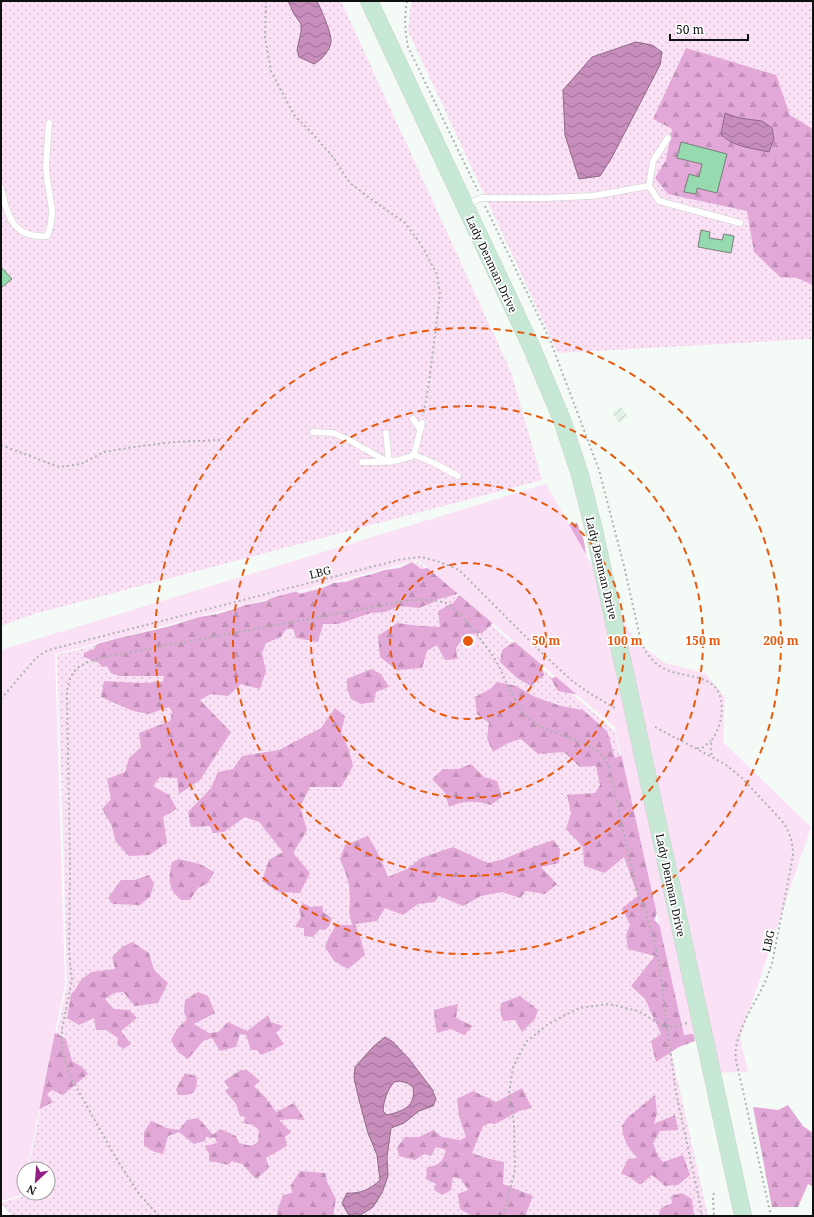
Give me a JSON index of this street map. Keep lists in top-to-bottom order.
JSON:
{
  "streets": {
    "street": ["Lady Denman Drive"],
    "path": ["LBG"]
  },
  "scale_bar": "50 m",
  "north": "bottom left",
  "rings": [
    "50 m",
    "100 m",
    "150 m",
    "200 m"
  ]
}
